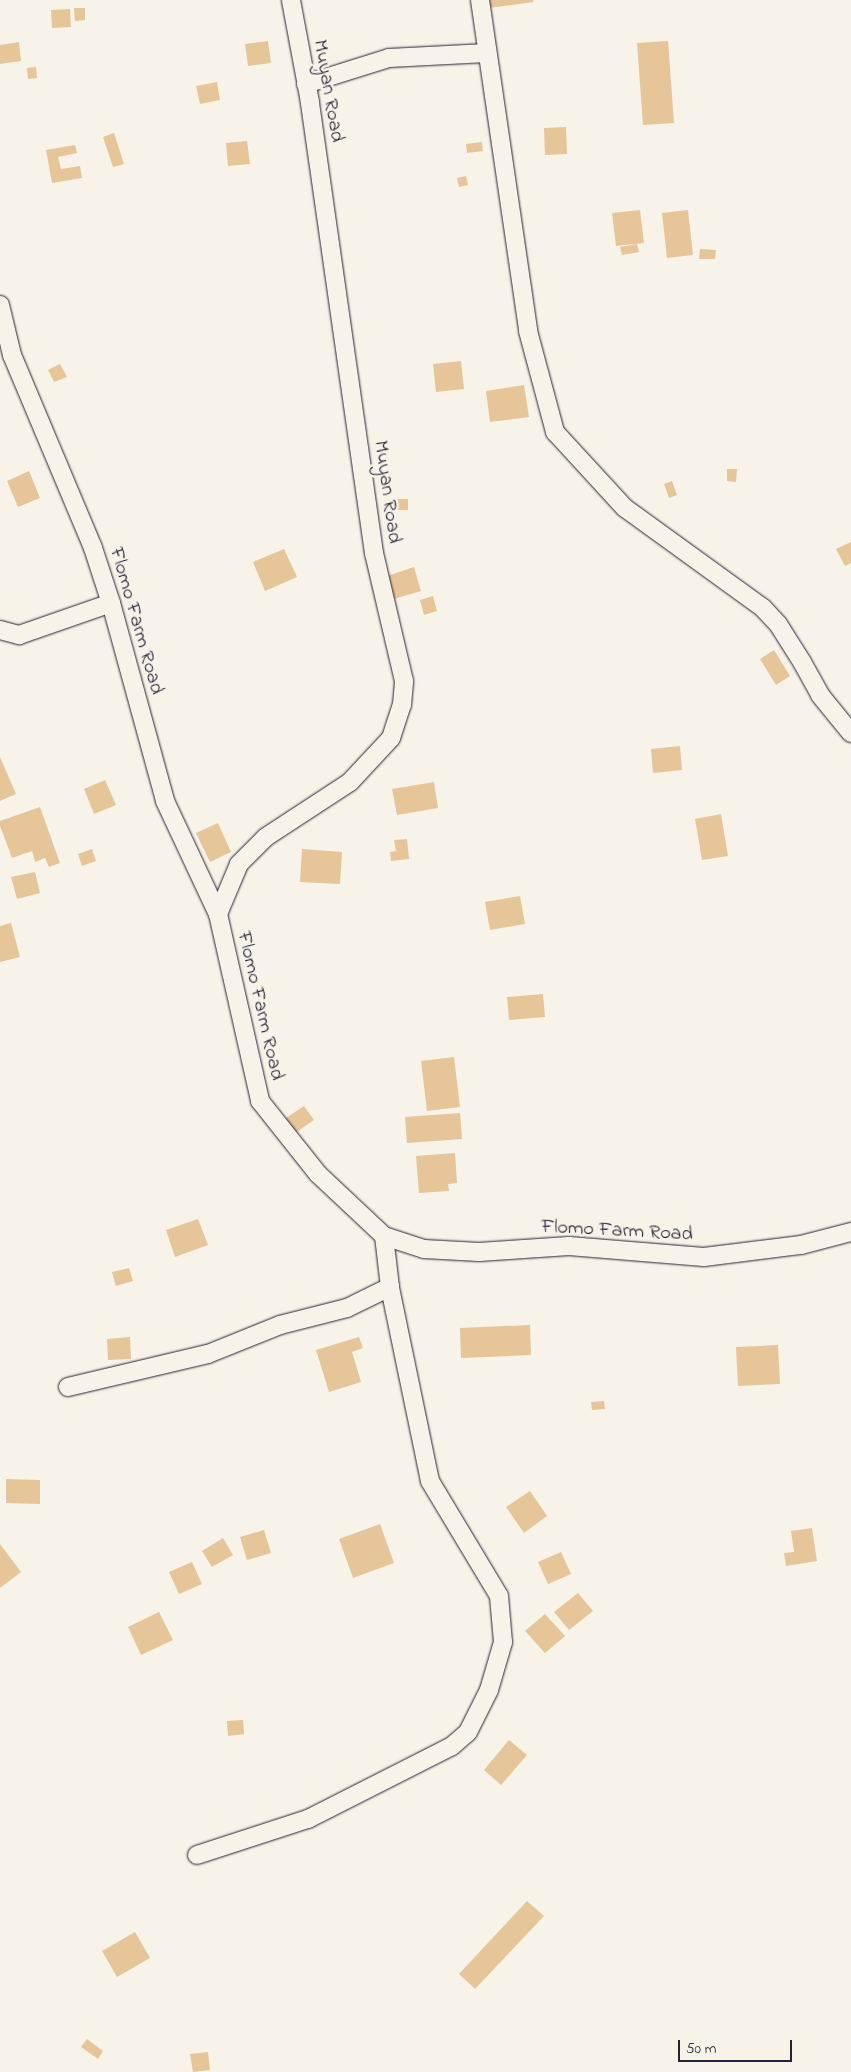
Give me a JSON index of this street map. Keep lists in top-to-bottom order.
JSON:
{
  "streets": {
    "street": ["Muyan Road", "Flomo Farm Road"]
  },
  "crossings": [
    ["Muyan Road", "Flomo Farm Road"]
  ],
  "scale_bar": "50 m"
}
